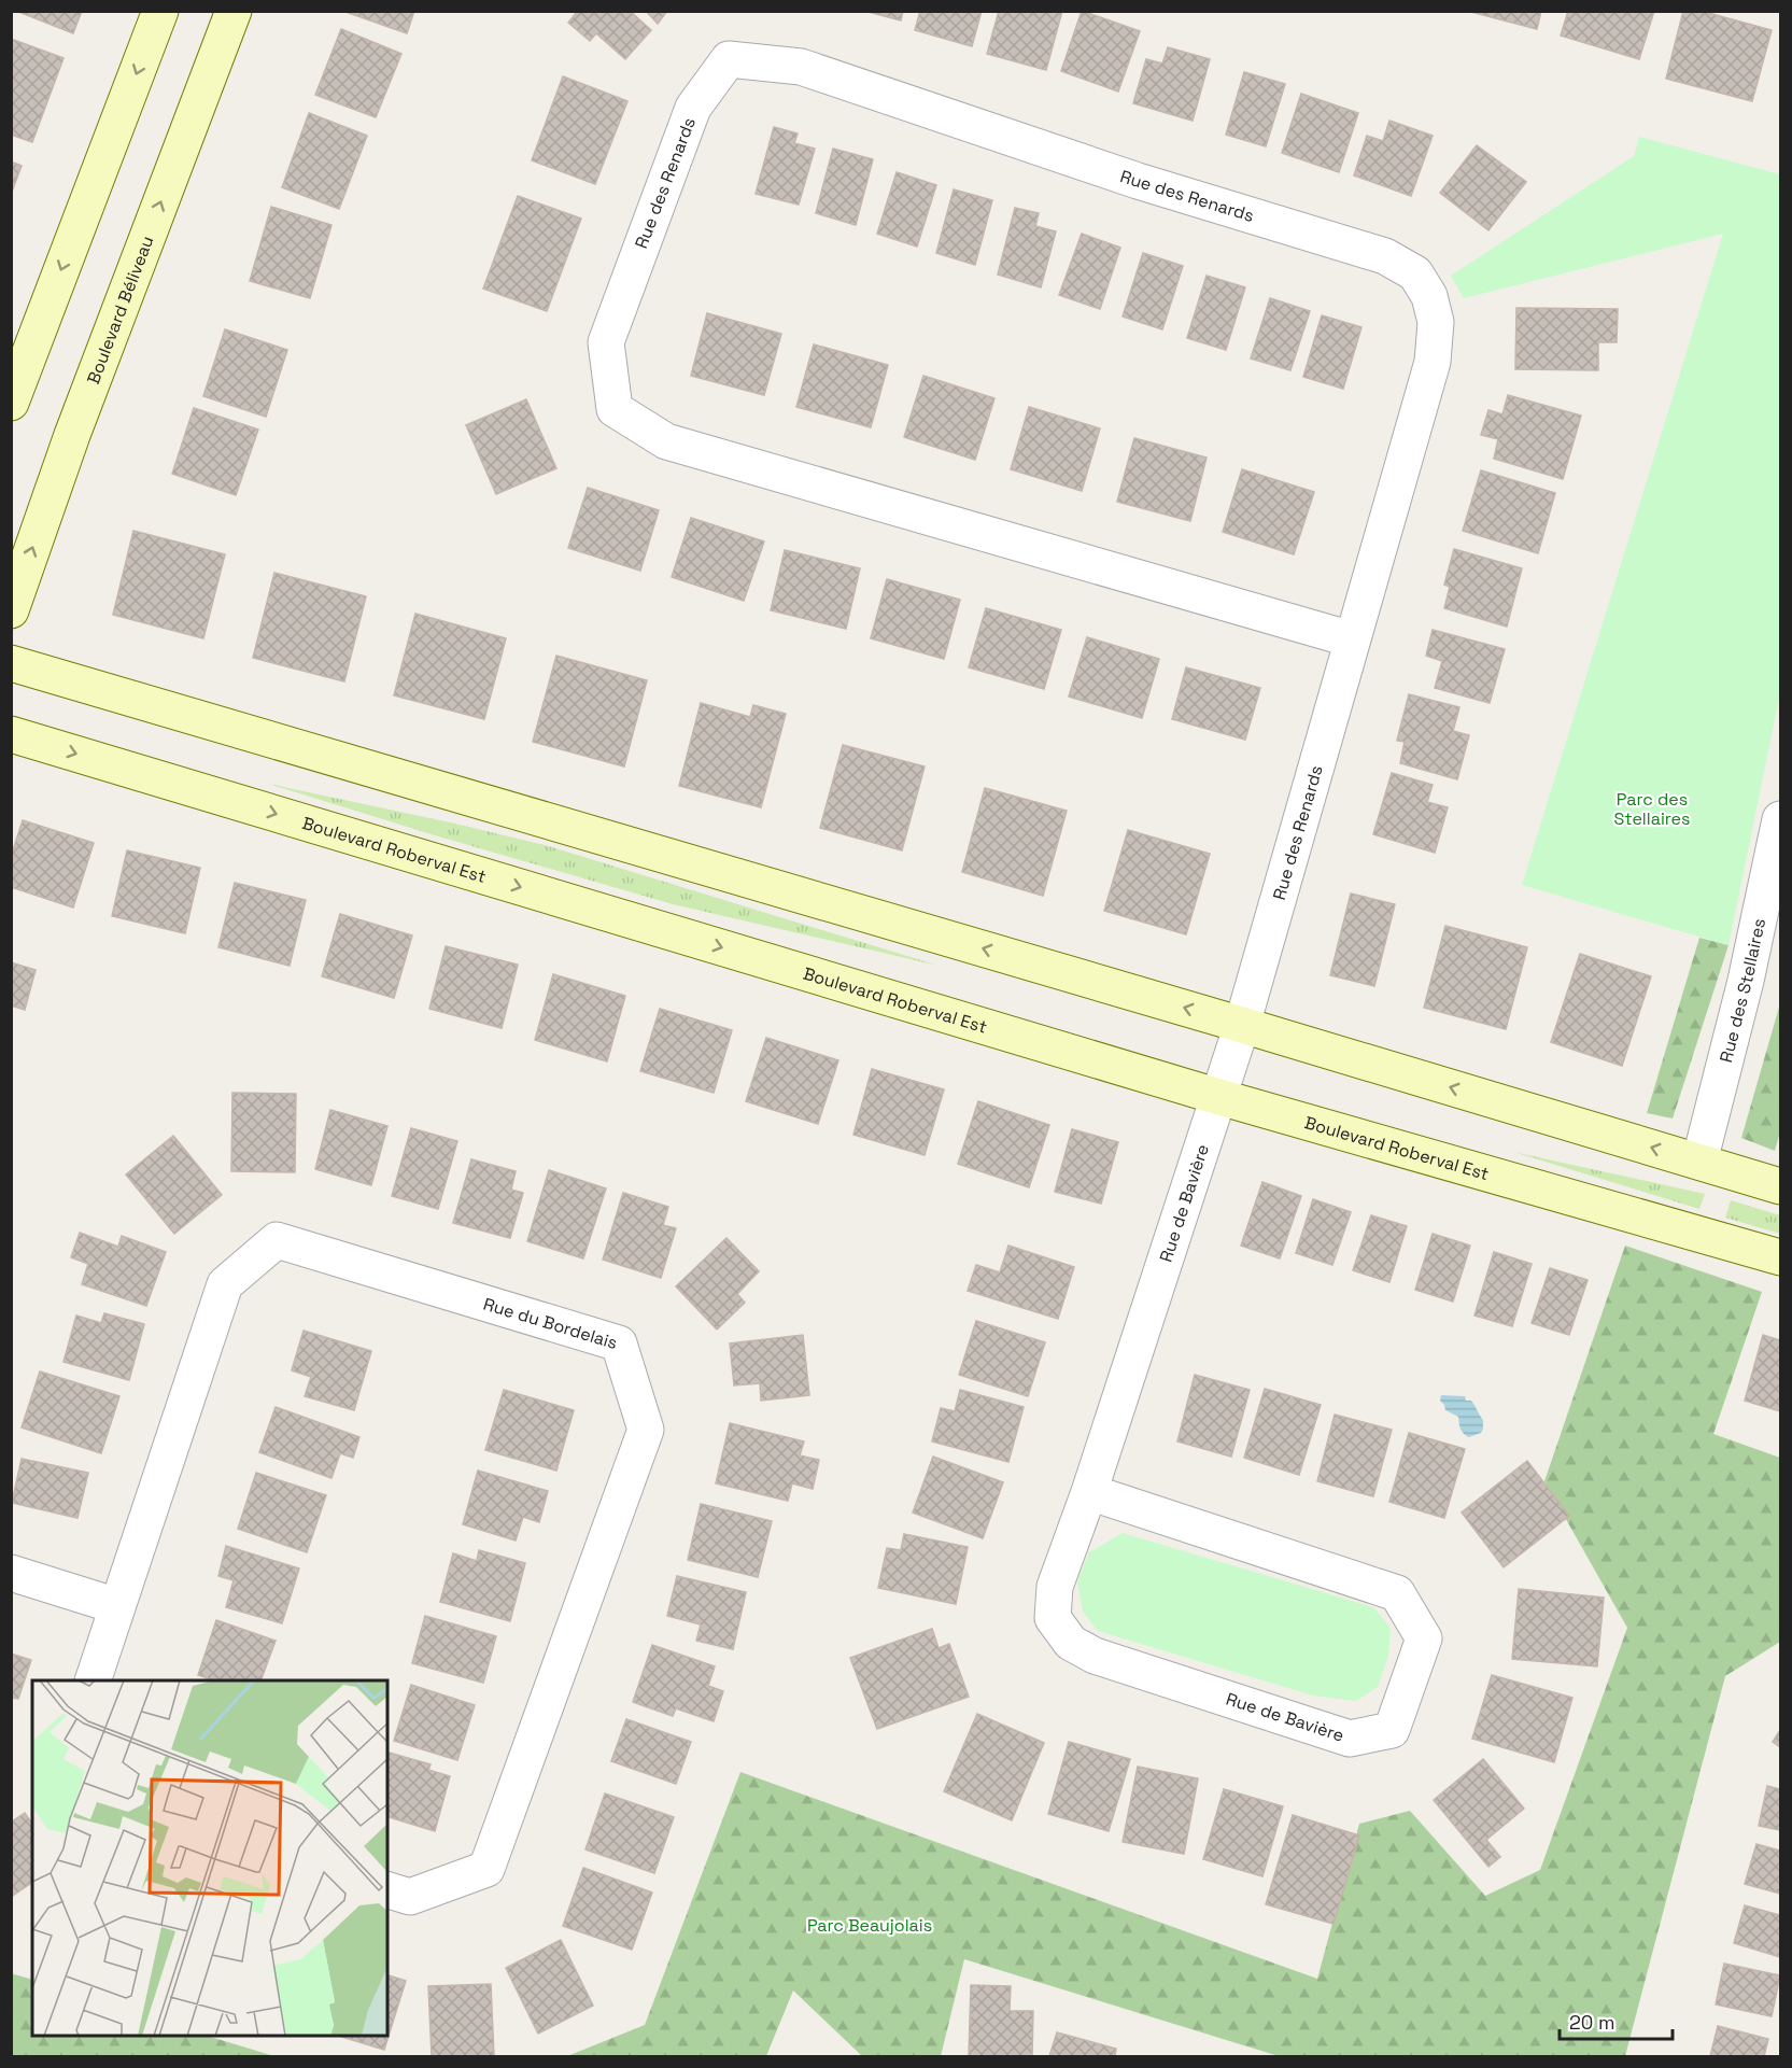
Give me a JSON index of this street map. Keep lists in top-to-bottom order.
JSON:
{
  "streets": {
    "street": [
      "Rue des Renards",
      "Boulevard Béliveau",
      "Boulevard Roberval Est",
      "Rue des Stellaires",
      "Rue de Bavière",
      "Rue du Bordelais"
    ]
  },
  "crossings": [
    ["Rue des Renards", "Rue de Bavière"],
    ["Boulevard Roberval Est", "Rue de Bavière"]
  ],
  "parks": ["Parc des Stellaires", "Parc Beaujolais"],
  "scale_bar": "20 m"
}
